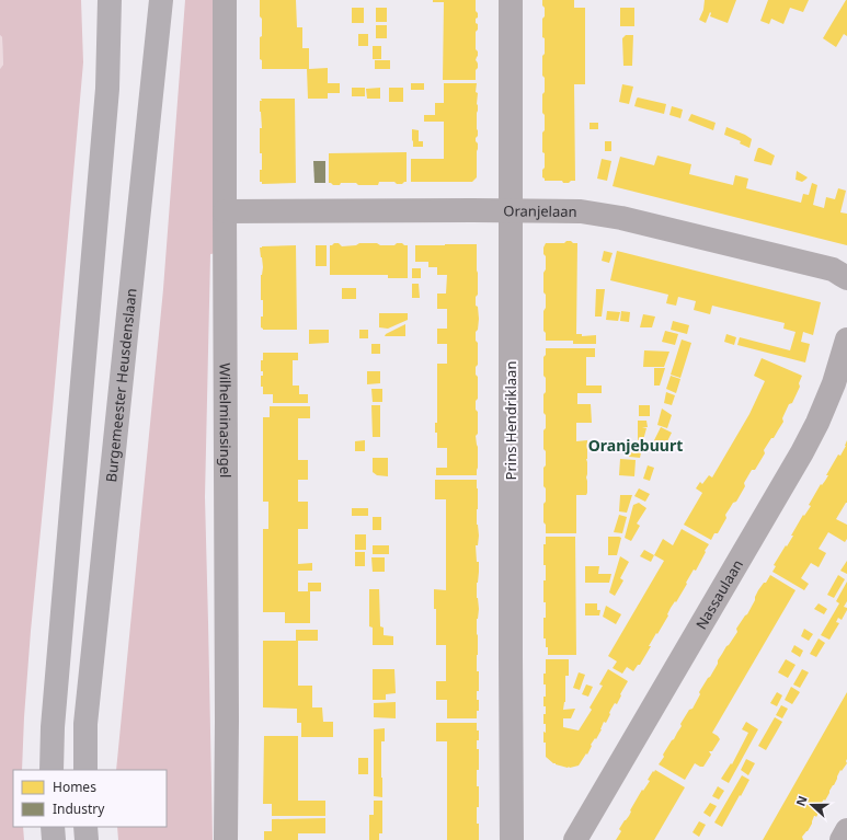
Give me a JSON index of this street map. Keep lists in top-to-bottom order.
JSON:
{
  "streets": {
    "main road": ["Burgemeester Heusdenslaan"],
    "street": [
      "Oranjelaan",
      "Wilhelminasingel",
      "Prins Hendriklaan",
      "Nassaulaan"
    ]
  },
  "crossings": [
    ["Oranjelaan", "Wilhelminasingel"],
    ["Oranjelaan", "Prins Hendriklaan"]
  ],
  "districts": ["Oranjebuurt"],
  "legend": ["Homes", "Industry"],
  "north": "left"
}
